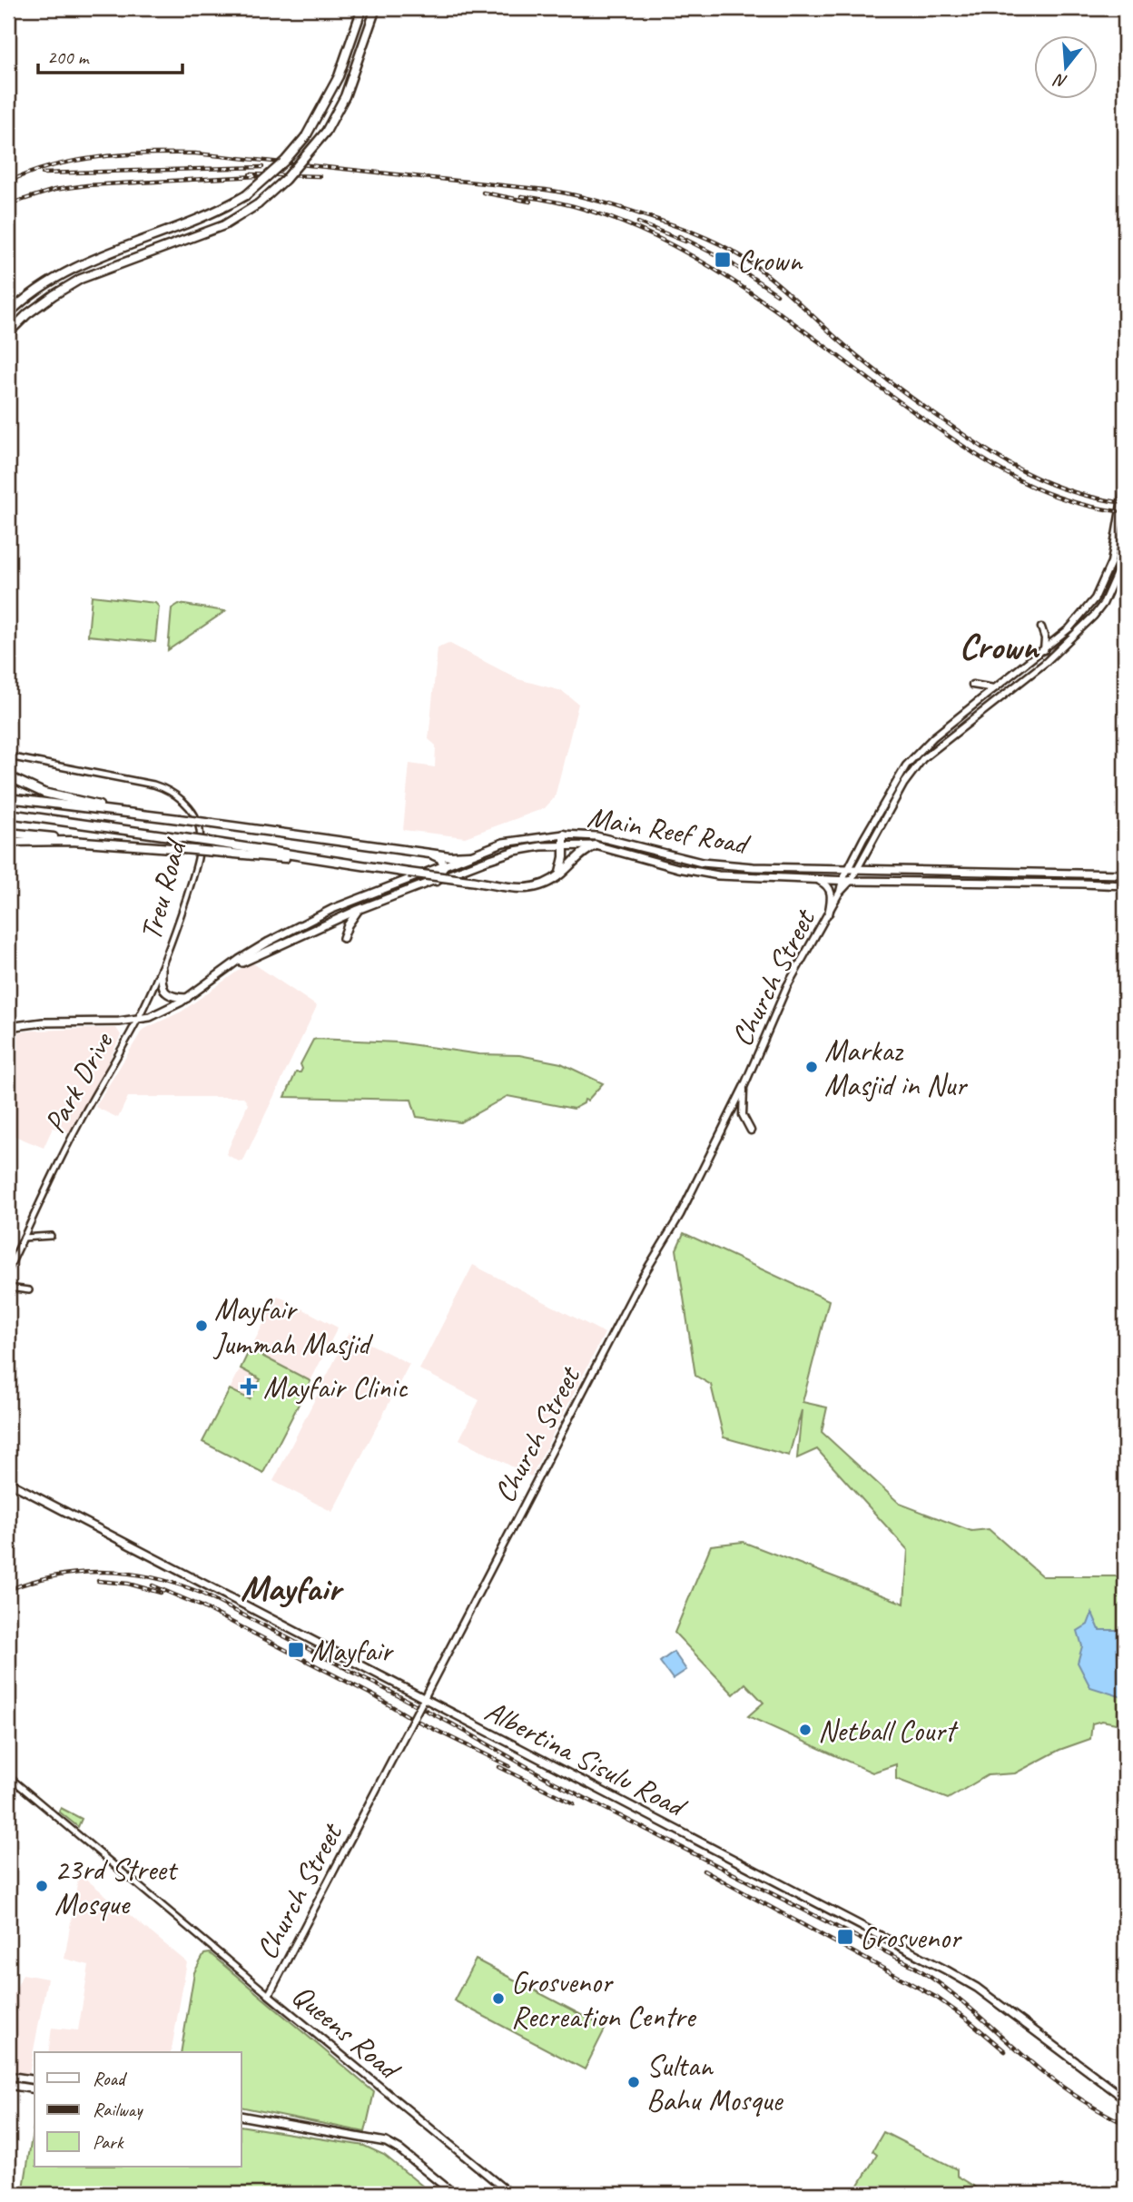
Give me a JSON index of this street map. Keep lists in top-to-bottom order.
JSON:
{
  "streets": {
    "main road": [
      "Main Reef Road",
      "Church Street",
      "Albertina Sisulu Road",
      "Queens Road"
    ],
    "street": ["Treu Road", "Park Drive"]
  },
  "crossings": [
    ["Main Reef Road", "Treu Road"],
    ["Main Reef Road", "Church Street"],
    ["Main Reef Road", "Park Drive"],
    ["Treu Road", "Park Drive"],
    ["Church Street", "Albertina Sisulu Road"],
    ["Church Street", "Queens Road"]
  ],
  "districts": ["Crown", "Mayfair"],
  "places": {
    "transit": ["Crown", "Mayfair", "Grosvenor"],
    "other": [
      "Markaz Masjid in Nur",
      "Mayfair Jummah Masjid",
      "Netball Court",
      "23rd Street Mosque",
      "Grosvenor Recreation Centre",
      "Sultan Bahu Mosque"
    ],
    "health": ["Mayfair Clinic"]
  },
  "legend": ["Road", "Railway", "Park"],
  "scale_bar": "200 m",
  "north": "bottom"
}
